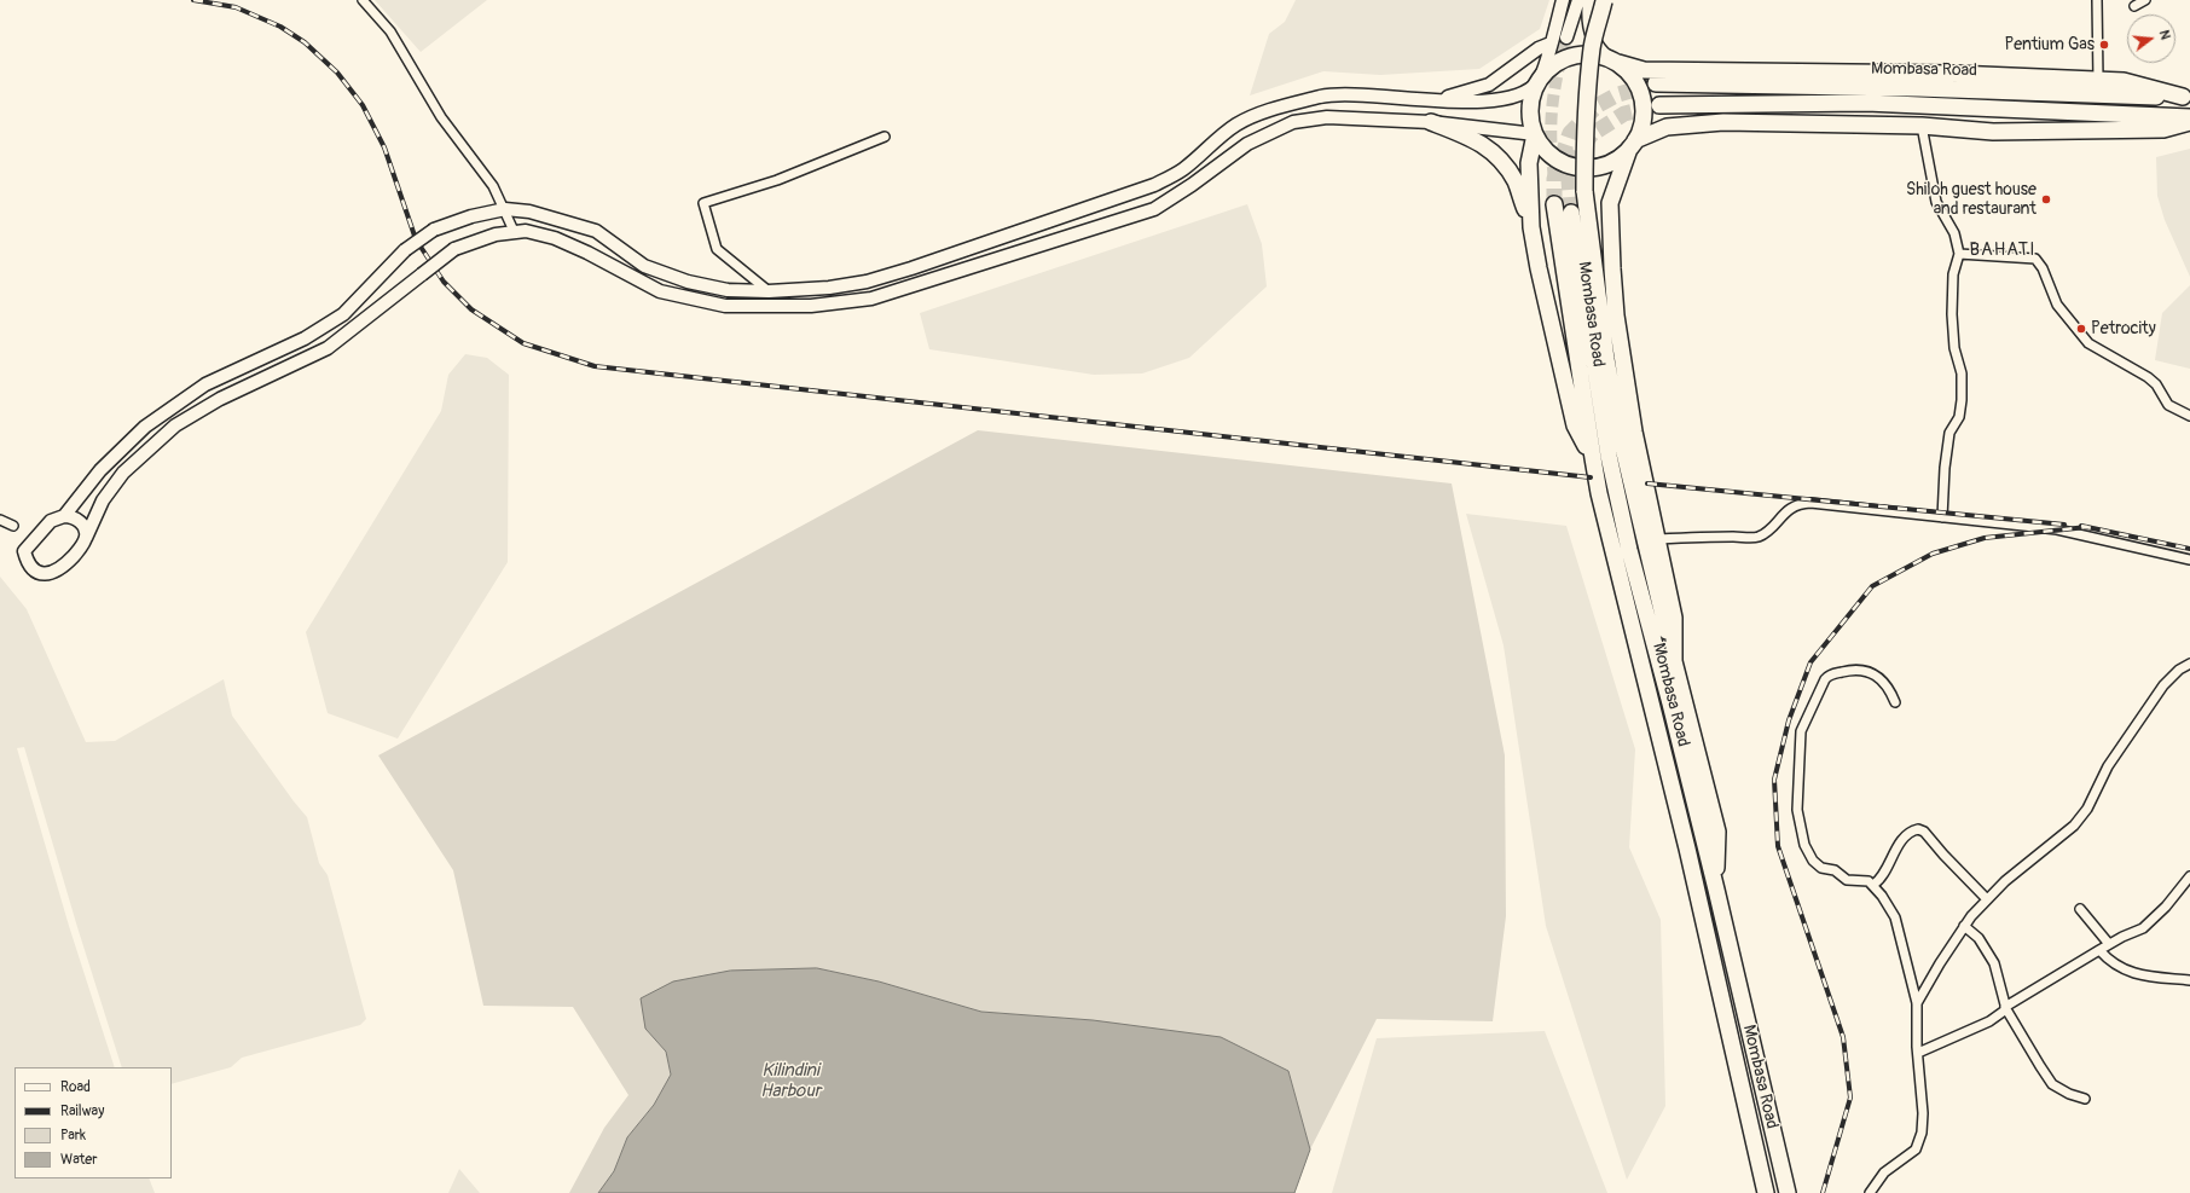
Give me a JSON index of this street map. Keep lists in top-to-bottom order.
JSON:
{
  "streets": {
    "highway": ["Mombasa Road"]
  },
  "districts": ["BAHATI"],
  "water": ["Kilindini Harbour"],
  "places": ["Pentium Gas", "Shiloh guest house and restaurant", "Petrocity"],
  "legend": [
    "Road",
    "Railway",
    "Park",
    "Water"
  ],
  "north": "right"
}
